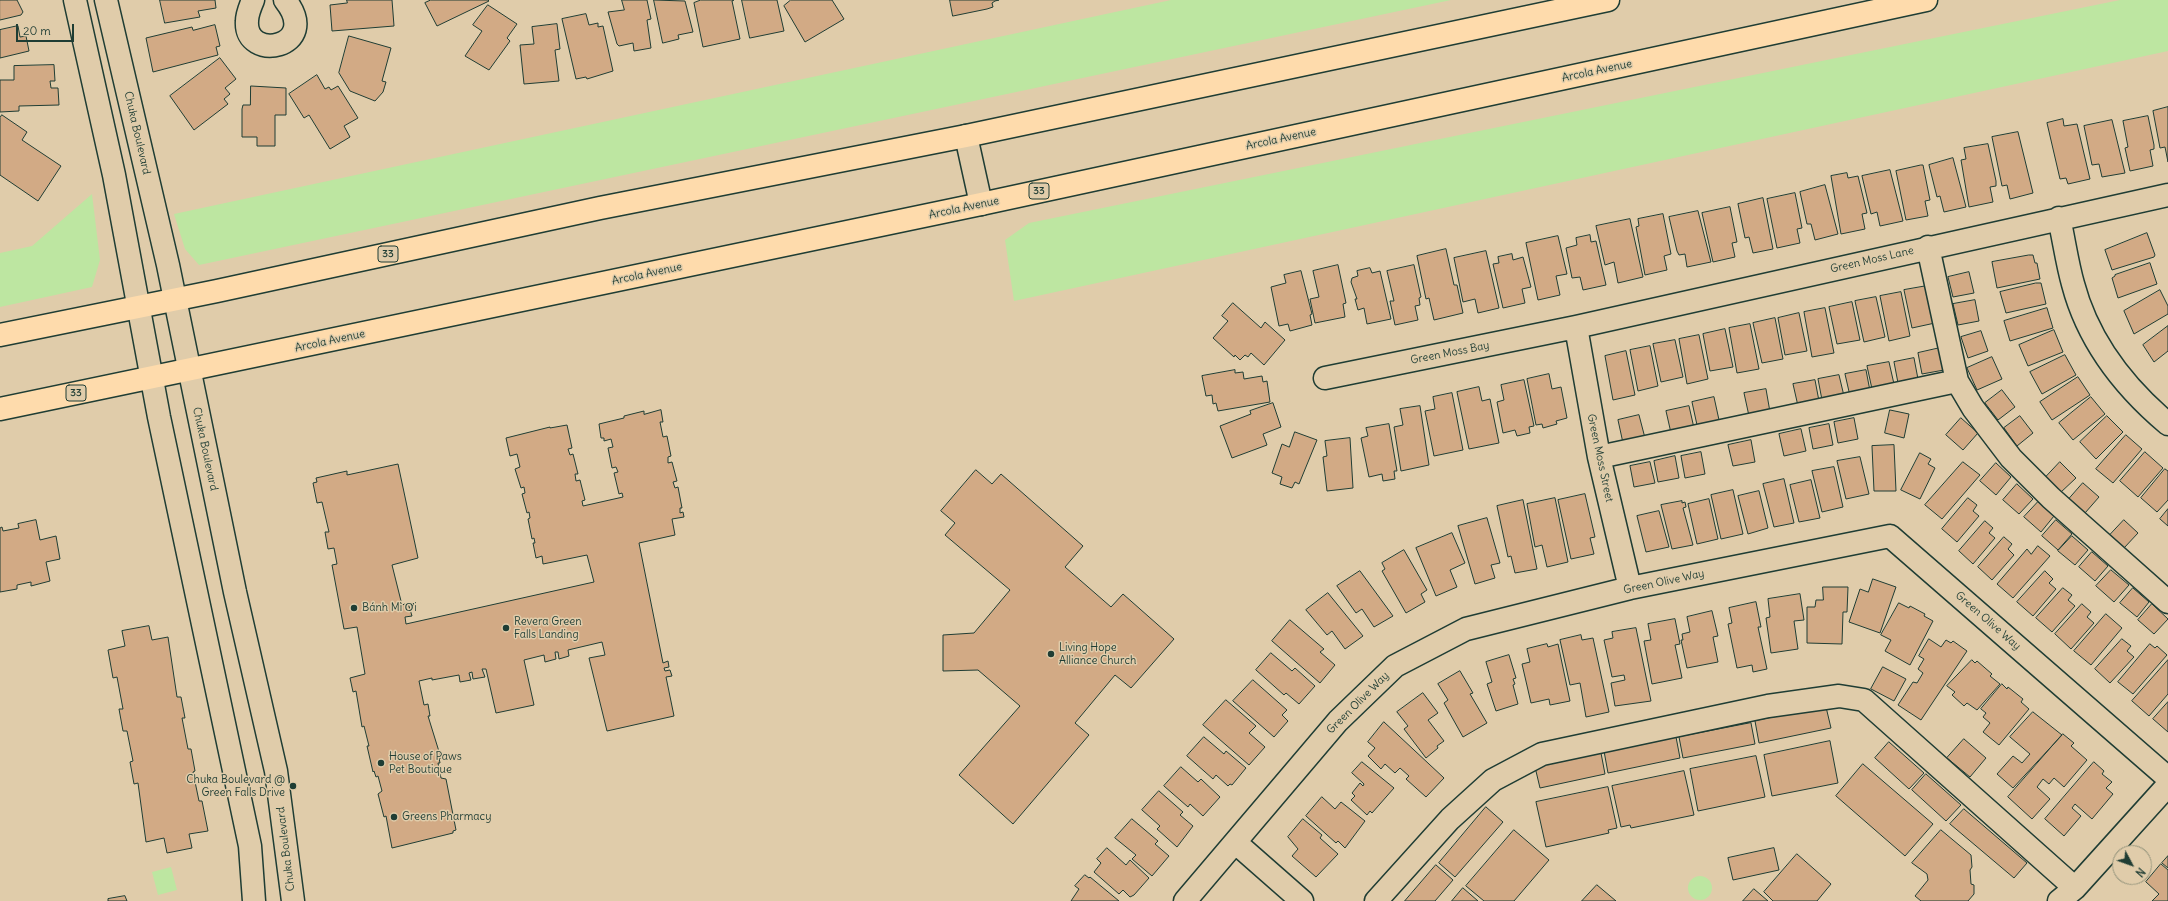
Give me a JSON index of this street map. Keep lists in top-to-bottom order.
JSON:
{
  "streets": {
    "main road": ["Arcola Avenue", "33"],
    "street": [
      "Chuka Boulevard",
      "Green Moss Lane",
      "Green Moss Bay",
      "Green Moss Street",
      "Green Olive Way"
    ]
  },
  "crossings": [
    ["Arcola Avenue", "Chuka Boulevard"],
    ["Chuka Boulevard", "33"],
    ["Green Moss Lane", "Green Moss Bay"],
    ["Green Moss Lane", "Green Moss Street"],
    ["Green Moss Bay", "Green Moss Street"],
    ["Green Moss Street", "Green Olive Way"]
  ],
  "places": [
    "Bánh Mì Ơi",
    "Revera Green Falls Landing",
    "Living Hope Alliance Church",
    "House of Paws Pet Boutique",
    "Chuka Boulevard @ Green Falls Drive",
    "Greens Pharmacy"
  ],
  "scale_bar": "20 m",
  "north": "bottom right"
}
